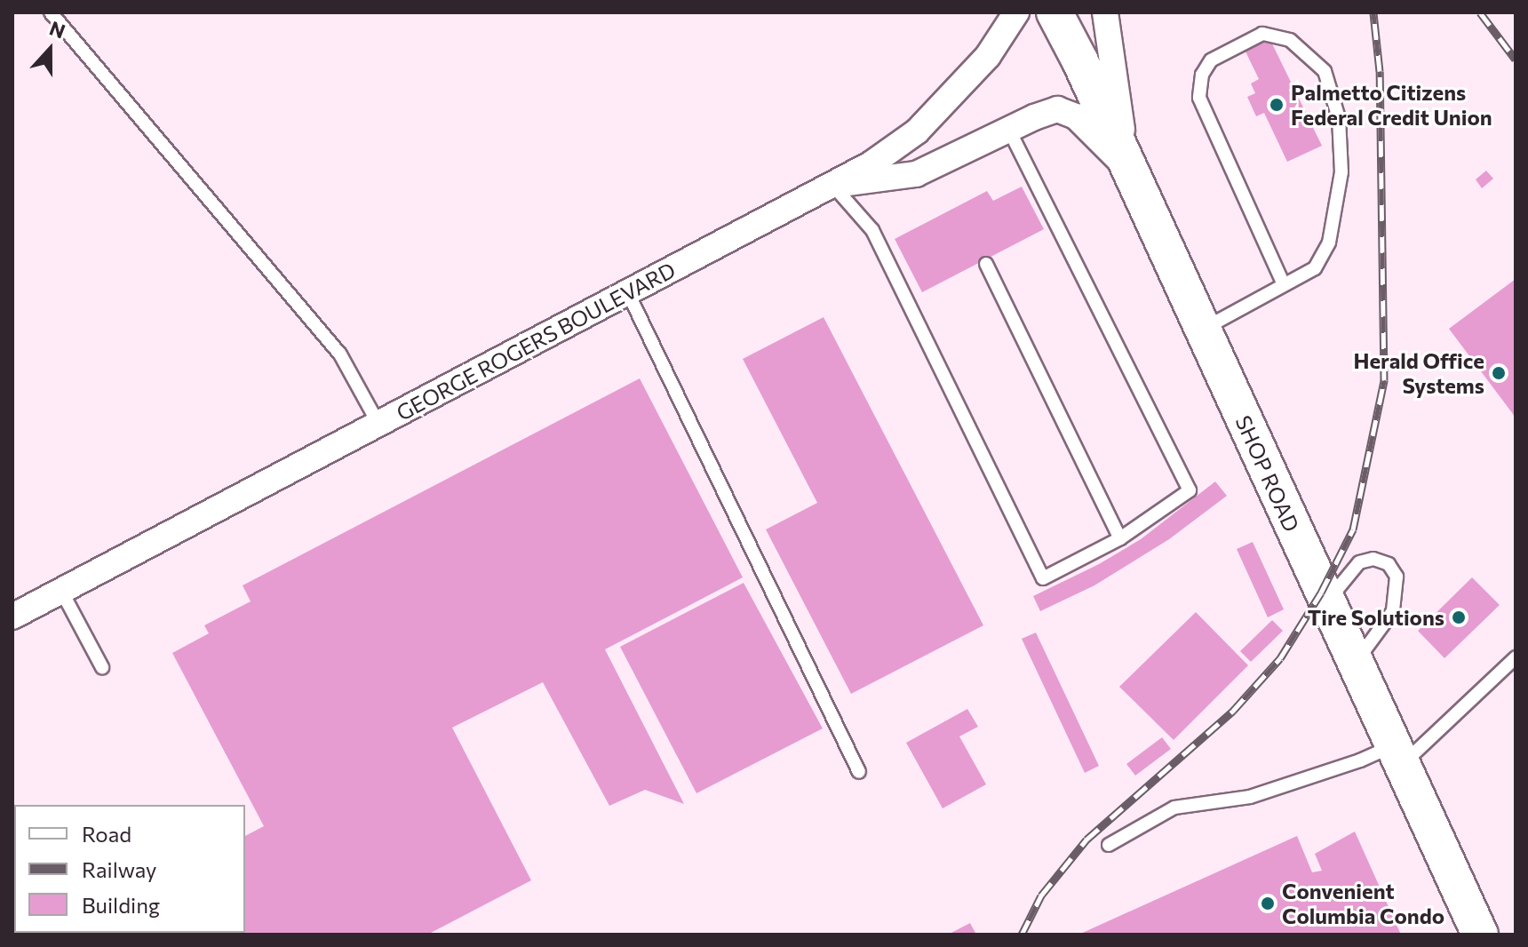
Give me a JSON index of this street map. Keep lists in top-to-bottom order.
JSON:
{
  "streets": {
    "street": ["GEORGE ROGERS BOULEVARD", "SHOP ROAD"]
  },
  "places": [
    "Palmetto Citizens Federal Credit Union",
    "Herald Office Systems",
    "Tire Solutions",
    "Convenient Columbia Condo"
  ],
  "legend": ["Road", "Railway", "Building"],
  "north": "top"
}
